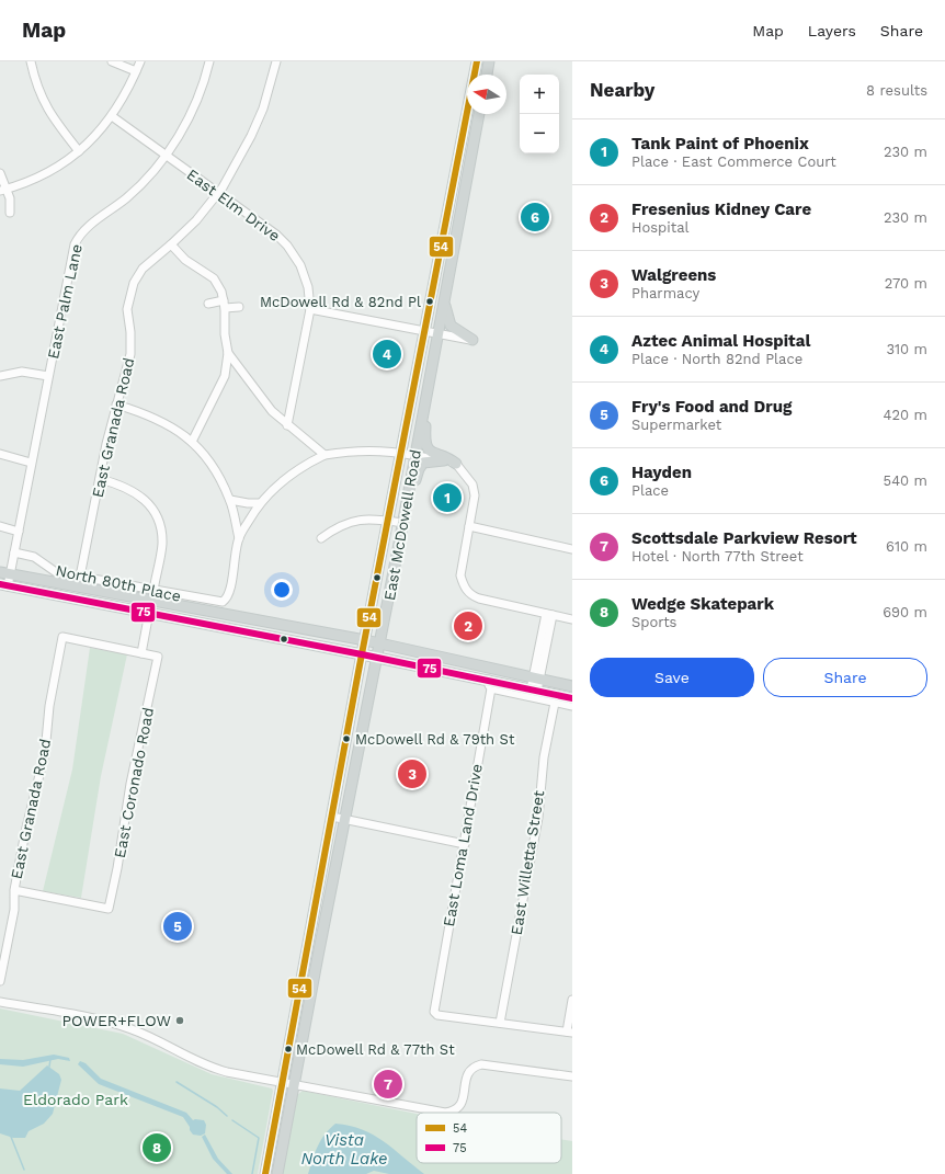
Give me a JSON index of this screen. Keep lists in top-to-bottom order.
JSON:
{
  "streets": {
    "main road": ["East McDowell Road"],
    "street": [
      "East Elm Drive",
      "East Palm Lane",
      "East Granada Road",
      "North 80th Place",
      "East Coronado Road",
      "East Loma Land Drive",
      "East Willetta Street"
    ]
  },
  "crossings": [
    ["East Elm Drive", "East Palm Lane"],
    ["East Elm Drive", "East Granada Road"],
    ["East Palm Lane", "North 80th Place"],
    ["East Granada Road", "North 80th Place"],
    ["East Granada Road", "East Coronado Road"],
    ["East Loma Land Drive", "East Willetta Street"]
  ],
  "water": ["Vista North Lake"],
  "parks": ["Eldorado Park"],
  "places": [
    "McDowell Rd & 82nd Pl",
    "McDowell Rd & 79th St",
    "POWER+FLOW",
    "McDowell Rd & 77th St"
  ],
  "lines": ["transit line 54", "transit line 75"],
  "legend": ["54", "75"],
  "north": "left",
  "page": {
    "header": "Map",
    "nav": ["Map", "Layers", "Share"],
    "heading": ["Nearby", "8 results"],
    "map_buttons": ["+", "−"],
    "list": [
      {
        "mark": "1",
        "name": "Tank Paint of Phoenix",
        "note": "Place · East Commerce Court",
        "value": "230 m"
      },
      {
        "mark": "2",
        "name": "Fresenius Kidney Care",
        "note": "Hospital",
        "value": "230 m"
      },
      {
        "mark": "3",
        "name": "Walgreens",
        "note": "Pharmacy",
        "value": "270 m"
      },
      {
        "mark": "4",
        "name": "Aztec Animal Hospital",
        "note": "Place · North 82nd Place",
        "value": "310 m"
      },
      {
        "mark": "5",
        "name": "Fry's Food and Drug",
        "note": "Supermarket",
        "value": "420 m"
      },
      {
        "mark": "6",
        "name": "Hayden",
        "note": "Place",
        "value": "540 m"
      },
      {
        "mark": "7",
        "name": "Scottsdale Parkview Resort",
        "note": "Hotel · North 77th Street",
        "value": "610 m"
      },
      {
        "mark": "8",
        "name": "Wedge Skatepark",
        "note": "Sports",
        "value": "690 m"
      }
    ],
    "pins": [
      "6",
      "4",
      "1",
      "2",
      "3",
      "5",
      "7",
      "8"
    ],
    "buttons": ["Save", "Share"]
  }
}
